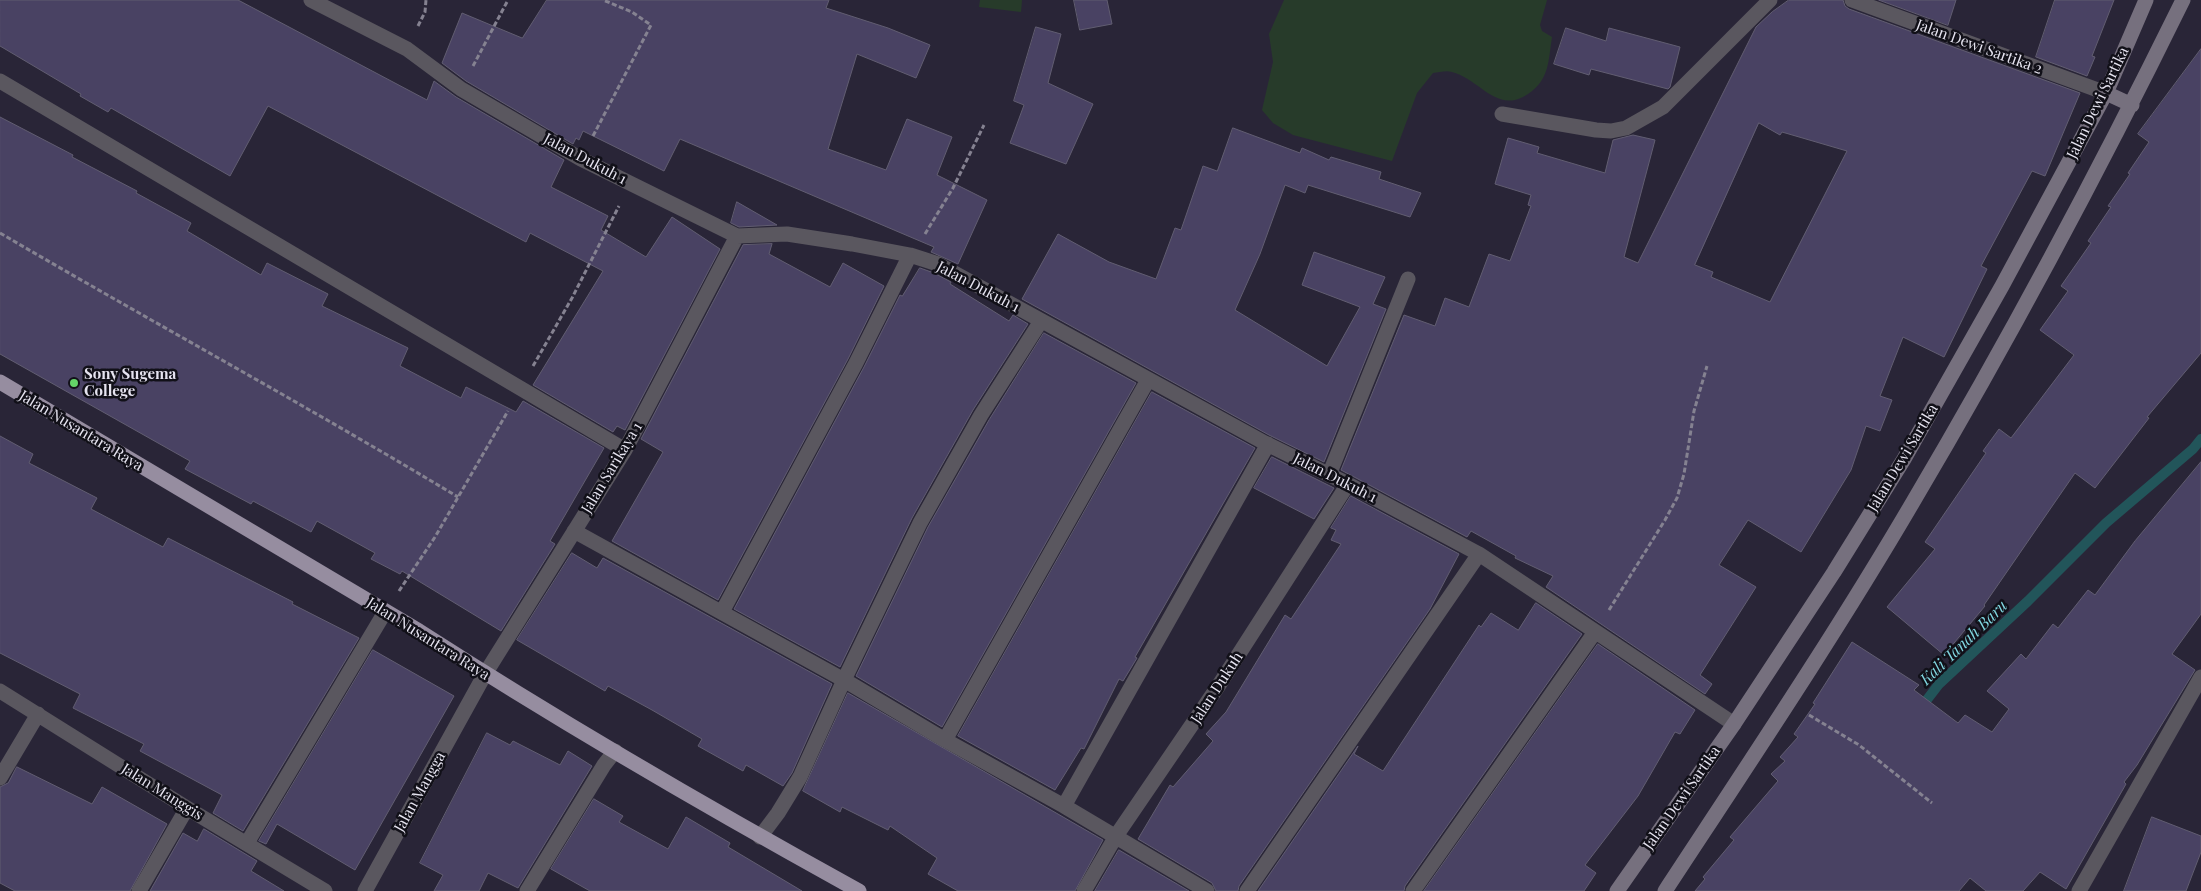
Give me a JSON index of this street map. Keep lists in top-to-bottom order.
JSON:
{
  "streets": {
    "highway": ["Jalan Nusantara Raya"],
    "main road": ["Jalan Dewi Sartika"],
    "street": [
      "Jalan Dewi Sartika 2",
      "Jalan Dukuh 1",
      "Jalan Sarikaya 1",
      "Jalan Dukuh",
      "Jalan Manggis",
      "Jalan Mangga"
    ]
  },
  "crossings": [
    ["Jalan Dewi Sartika 2", "Jalan Dewi Sartika"],
    ["Jalan Dewi Sartika", "Jalan Dukuh 1"],
    ["Jalan Dukuh 1", "Jalan Sarikaya 1"],
    ["Jalan Dukuh 1", "Jalan Dukuh"],
    ["Jalan Nusantara Raya", "Jalan Sarikaya 1"],
    ["Jalan Sarikaya 1", "Jalan Mangga"]
  ],
  "water": ["Kali Tanah Baru"],
  "places": ["Sony Sugema College"]
}
